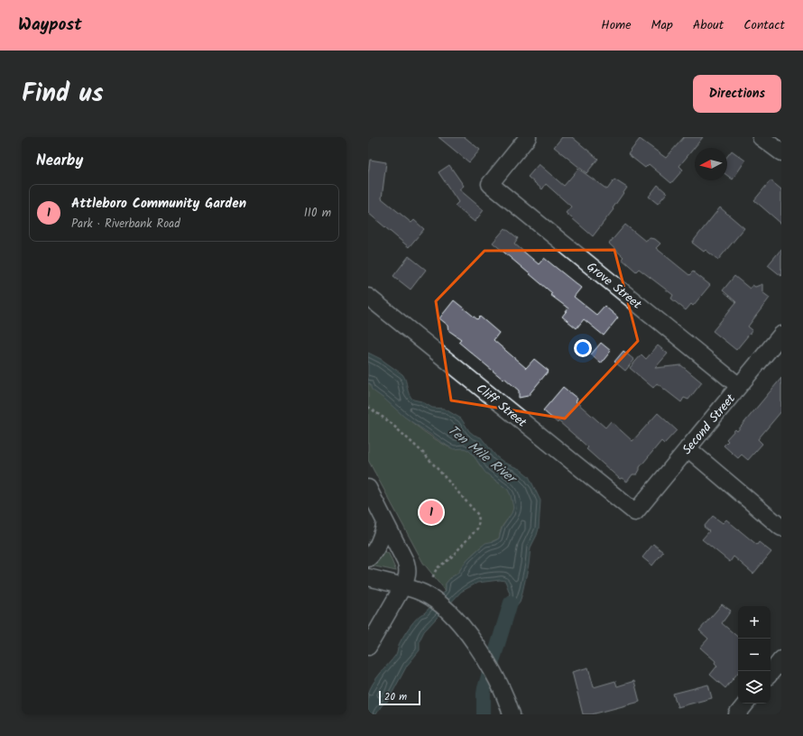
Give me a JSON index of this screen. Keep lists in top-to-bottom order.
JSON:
{
  "streets": {
    "street": ["Grove Street", "Cliff Street", "Second Street"]
  },
  "crossings": [
    ["Grove Street", "Second Street"],
    ["Cliff Street", "Second Street"]
  ],
  "water": ["Ten Mile River"],
  "scale_bar": "20 m",
  "north": "left",
  "page": {
    "header": "Waypost",
    "nav": [
      "Home",
      "Map",
      "About",
      "Contact"
    ],
    "title": "Find us",
    "buttons": "Directions",
    "heading": "Nearby",
    "list": [
      {
        "mark": "1",
        "name": "Attleboro Community Garden",
        "note": "Park · Riverbank Road",
        "value": "110 m"
      }
    ],
    "pins": "1",
    "map_buttons": ["+", "−"],
    "scale": "20 m"
  }
}
